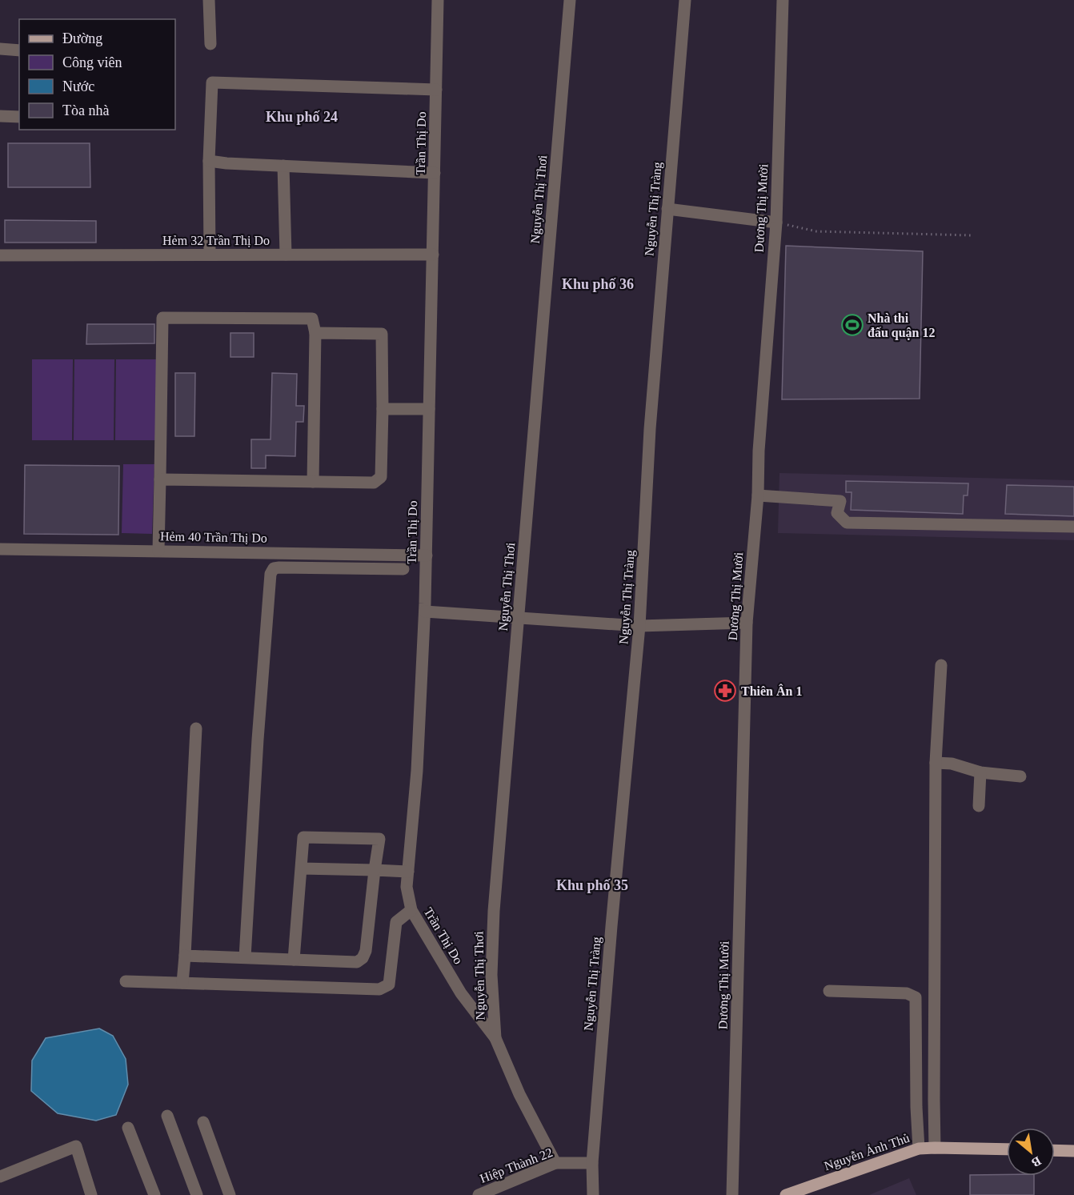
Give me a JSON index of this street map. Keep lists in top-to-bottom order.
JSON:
{
  "streets": {
    "main road": ["Nguyễn Ảnh Thủ"],
    "street": [
      "Trần Thị Do",
      "Nguyễn Thị Thơi",
      "Dương Thị Mười",
      "Nguyễn Thị Tràng",
      "Hẻm 32 Trần Thị Do",
      "Hẻm 40 Trần Thị Do",
      "Hiệp Thành 22"
    ]
  },
  "crossings": [
    ["Trần Thị Do", "Nguyễn Thị Thơi"],
    ["Trần Thị Do", "Hẻm 32 Trần Thị Do"],
    ["Trần Thị Do", "Hẻm 40 Trần Thị Do"],
    ["Nguyễn Thị Thơi", "Hiệp Thành 22"],
    ["Nguyễn Thị Tràng", "Hiệp Thành 22"]
  ],
  "districts": ["Khu phố 24", "Khu phố 36", "Khu phố 35"],
  "places": {
    "sports": ["Nhà thi đấu quận 12"],
    "pharmacy": ["Thiên Ân 1"]
  },
  "legend": [
    "Đường",
    "Công viên",
    "Nước",
    "Tòa nhà"
  ],
  "north": "bottom right"
}
